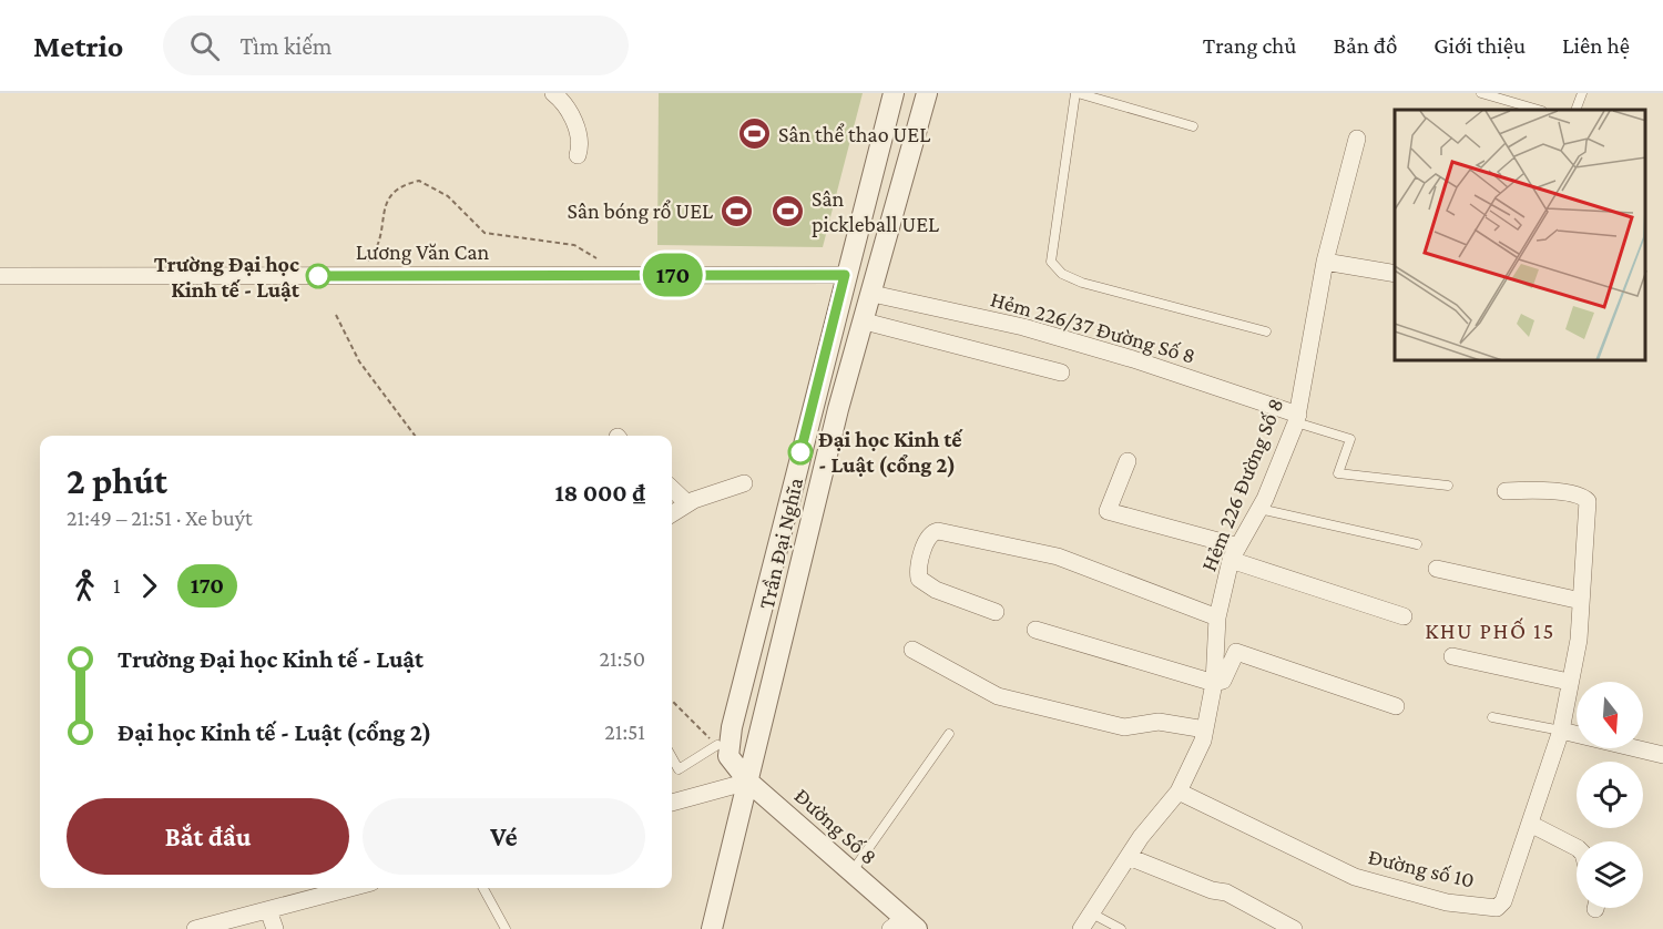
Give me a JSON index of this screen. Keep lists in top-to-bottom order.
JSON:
{
  "streets": {
    "street": [
      "Lương Văn Can",
      "Hẻm 226/37 Đường Số 8",
      "Hẻm 226 Đường Số 8",
      "Trần Đại Nghĩa",
      "Đường Số 8",
      "Đường số 10"
    ]
  },
  "crossings": [
    ["Lương Văn Can", "Trần Đại Nghĩa"],
    ["Hẻm 226/37 Đường Số 8", "Hẻm 226 Đường Số 8"],
    ["Hẻm 226/37 Đường Số 8", "Trần Đại Nghĩa"],
    ["Hẻm 226 Đường Số 8", "Đường số 10"],
    ["Trần Đại Nghĩa", "Đường Số 8"]
  ],
  "districts": ["KHU PHỐ 15"],
  "places": {
    "sports": ["Sân thể thao UEL", "Sân bóng rổ UEL", "Sân pickleball UEL"],
    "other": ["Trường Đại học Kinh tế - Luật", "Đại học Kinh tế - Luật (cổng 2)"]
  },
  "lines": ["bus line 170"],
  "north": "bottom",
  "page": {
    "header": "Metrio",
    "search": "Tìm kiếm",
    "nav": [
      "Trang chủ",
      "Bản đồ",
      "Giới thiệu",
      "Liên hệ"
    ],
    "on_map": "170",
    "heading": ["2 phút", "21:49 – 21:51 · Xe buýt", "18 000 ₫"],
    "legs": ["1", "170"],
    "list": [
      {
        "name": "Trường Đại học Kinh tế - Luật",
        "value": "21:50"
      },
      {
        "name": "Đại học Kinh tế - Luật (cổng 2)",
        "value": "21:51"
      }
    ],
    "buttons": ["Bắt đầu", "Vé"]
  }
}
